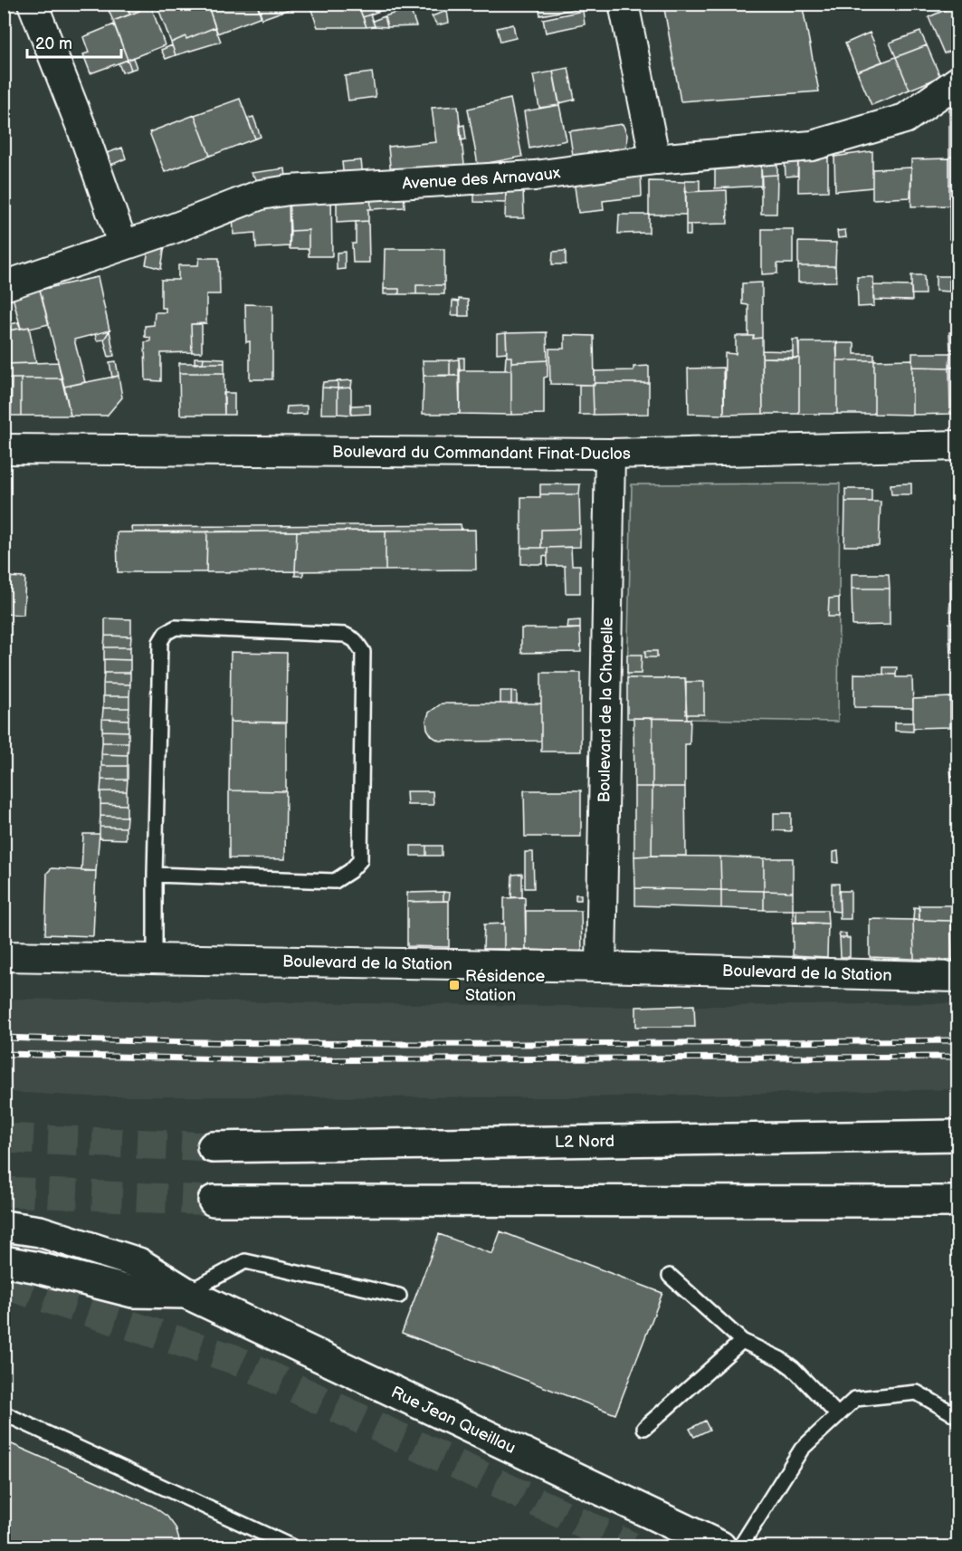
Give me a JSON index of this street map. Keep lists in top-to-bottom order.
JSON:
{
  "streets": {
    "main road": ["L2 Nord", "Rue Jean Queillau"],
    "street": [
      "Avenue des Arnavaux",
      "Boulevard du Commandant Finat-Duclos",
      "Boulevard de la Chapelle",
      "Boulevard de la Station"
    ]
  },
  "crossings": [
    ["Boulevard du Commandant Finat-Duclos", "Boulevard de la Chapelle"],
    ["Boulevard de la Chapelle", "Boulevard de la Station"]
  ],
  "places": {
    "transit": ["Résidence Station"]
  },
  "scale_bar": "20 m"
}
